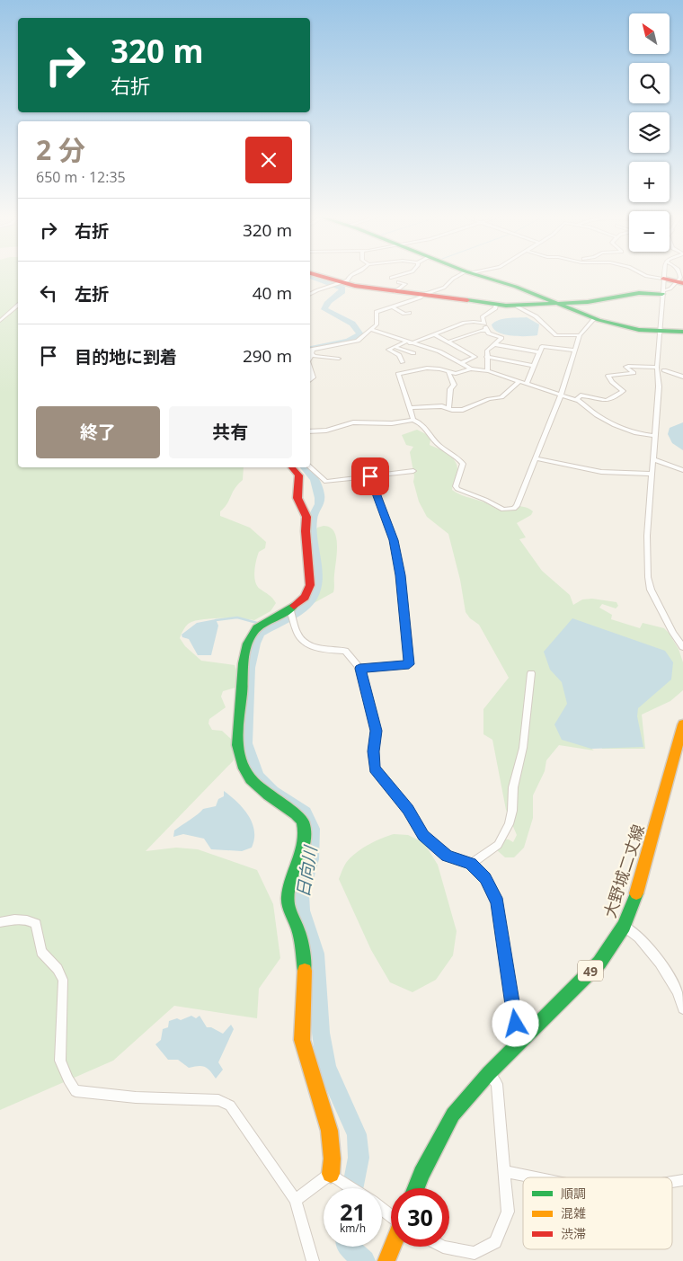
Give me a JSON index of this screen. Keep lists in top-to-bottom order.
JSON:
{
  "streets": {
    "street": ["大野城二丈線", "49"]
  },
  "water": ["日向川"],
  "legend": ["順調", "混雑", "渋滞"],
  "north": "top left",
  "page": {
    "map_buttons": ["+", "−"],
    "turn": ["320 m", "右折"],
    "heading": ["2 分", "650 m · 12:35"],
    "list": [
      {
        "name": "右折",
        "value": "320 m"
      },
      {
        "name": "左折",
        "value": "40 m"
      },
      {
        "name": "目的地に到着",
        "value": "290 m"
      }
    ],
    "buttons": ["終了", "共有"],
    "speed": "21 km/h",
    "limit": "30"
  }
}
